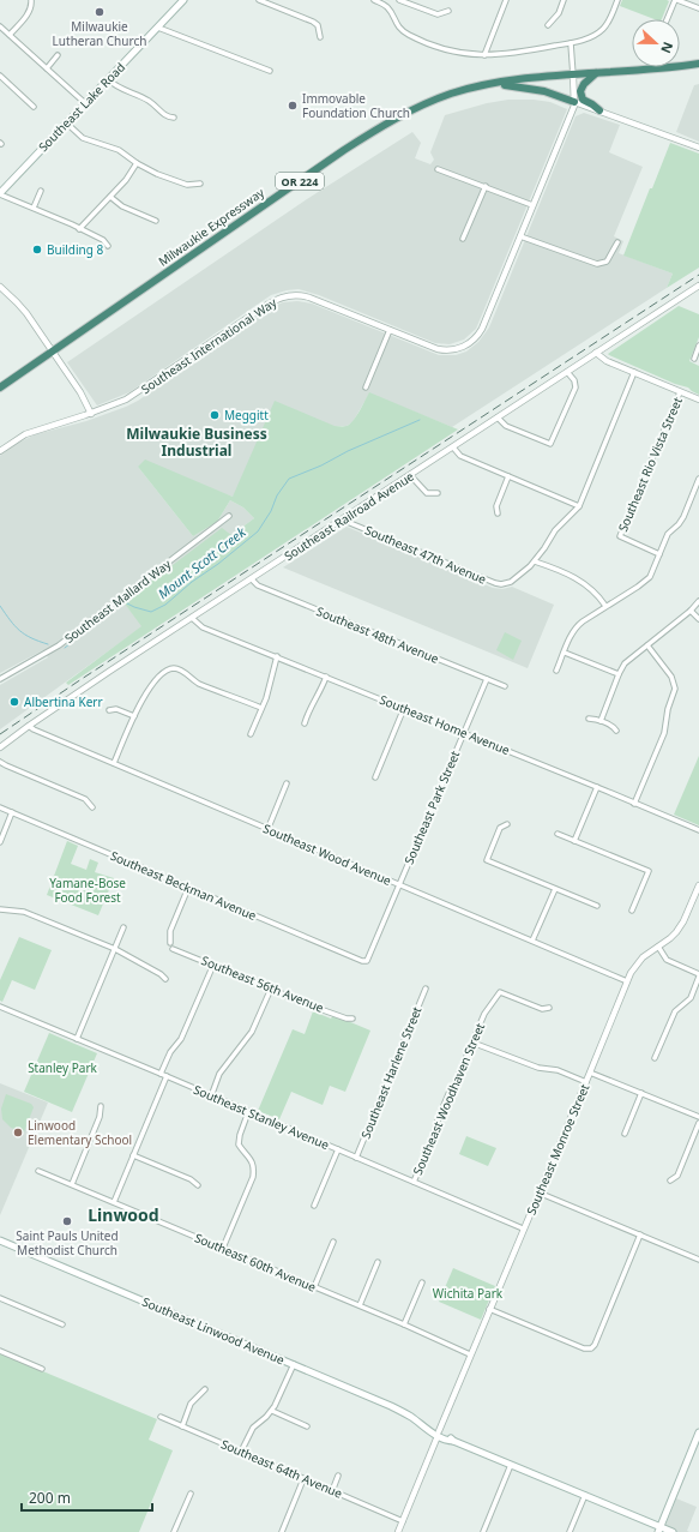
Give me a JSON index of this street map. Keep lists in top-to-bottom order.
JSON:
{
  "streets": {
    "highway": ["OR 224", "Milwaukie Expressway"],
    "main road": ["Southeast Lake Road", "Southeast Linwood Avenue"],
    "street": [
      "Southeast International Way",
      "Southeast Rio Vista Street",
      "Southeast Railroad Avenue",
      "Southeast 47th Avenue",
      "Southeast Mallard Way",
      "Southeast 48th Avenue",
      "Southeast Home Avenue",
      "Southeast Park Street",
      "Southeast Wood Avenue",
      "Southeast Beckman Avenue",
      "Southeast 56th Avenue",
      "Southeast Harlene Street",
      "Southeast Woodhaven Street",
      "Southeast Stanley Avenue",
      "Southeast Monroe Street",
      "Southeast 60th Avenue",
      "Southeast 64th Avenue"
    ]
  },
  "crossings": [
    ["Southeast Railroad Avenue", "Southeast 47th Avenue"],
    ["Southeast Railroad Avenue", "Southeast 48th Avenue"],
    ["Southeast Railroad Avenue", "Southeast Home Avenue"],
    ["Southeast Railroad Avenue", "Southeast Wood Avenue"],
    ["Southeast 48th Avenue", "Southeast Park Street"],
    ["Southeast Home Avenue", "Southeast Park Street"],
    ["Southeast Park Street", "Southeast Wood Avenue"],
    ["Southeast Park Street", "Southeast Beckman Avenue"],
    ["Southeast Wood Avenue", "Southeast Monroe Street"],
    ["Southeast Harlene Street", "Southeast Stanley Avenue"],
    ["Southeast Woodhaven Street", "Southeast Stanley Avenue"],
    ["Southeast Stanley Avenue", "Southeast Monroe Street"],
    ["Southeast Monroe Street", "Southeast 60th Avenue"],
    ["Southeast Monroe Street", "Southeast Linwood Avenue"],
    ["Southeast Monroe Street", "Southeast 64th Avenue"]
  ],
  "districts": ["Milwaukie Business Industrial", "Linwood"],
  "water": ["Mount Scott Creek"],
  "parks": ["Yamane-Bose Food Forest", "Stanley Park", "Wichita Park"],
  "places": [
    "Milwaukie Lutheran Church",
    "Immovable Foundation Church",
    "Building 8",
    "Meggitt",
    "Albertina Kerr",
    "Linwood Elementary School",
    "Saint Pauls United Methodist Church"
  ],
  "scale_bar": "200 m",
  "north": "right"
}
